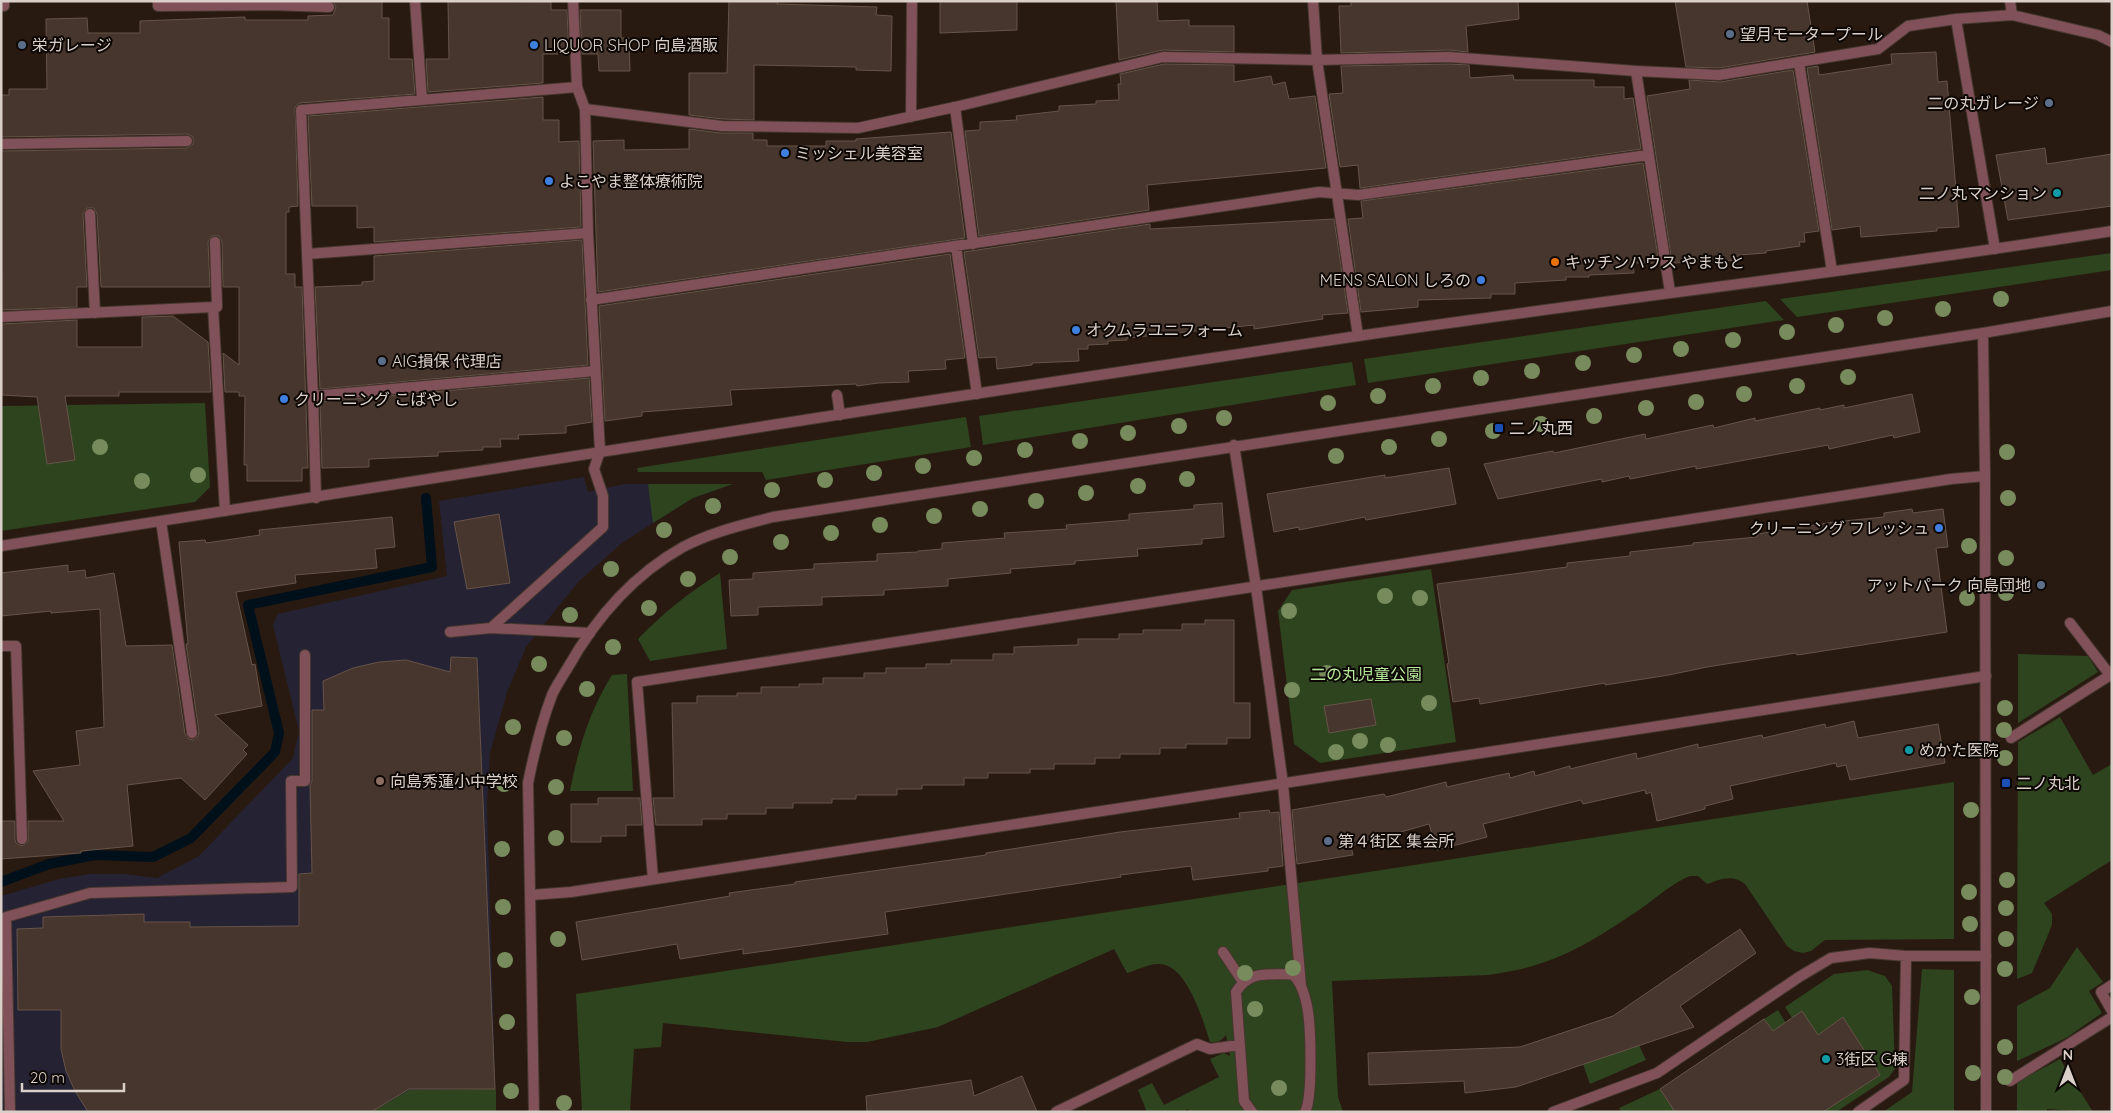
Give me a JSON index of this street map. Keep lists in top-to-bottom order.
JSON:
{
  "parks": ["二の丸児童公園"],
  "places": {
    "other": [
      "望月モータープール",
      "栄ガレージ",
      "LIQUOR SHOP 向島酒販",
      "二の丸ガレージ",
      "ミッシェル美容室",
      "よこやま整体療術院",
      "二ノ丸マンション",
      "キッチンハウス やまもと",
      "MENS SALON しろの",
      "オクムラユニフォーム",
      "AIG損保 代理店",
      "クリーニング こばやし",
      "クリーニング フレッシュ",
      "アットパーク 向島団地",
      "めかた医院",
      "向島秀蓮小中学校",
      "第４街区 集会所",
      "3街区 G棟"
    ],
    "transit": ["二ノ丸西", "二ノ丸北"]
  },
  "scale_bar": "20 m",
  "north": "top"
}
